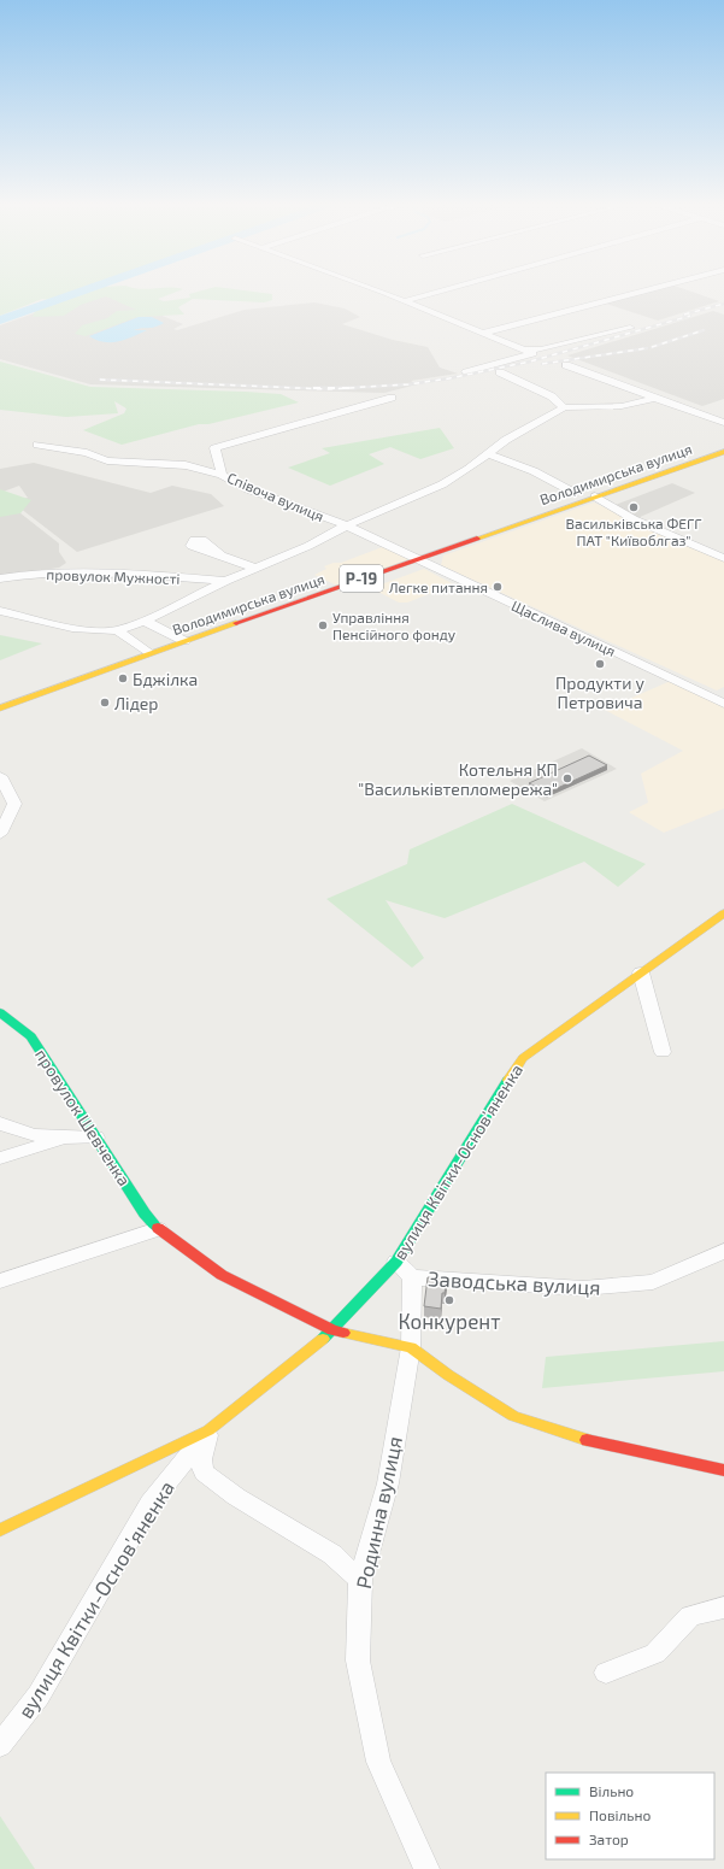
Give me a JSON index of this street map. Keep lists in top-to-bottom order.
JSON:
{
  "streets": {
    "street": [
      "Володимирська вулиця",
      "Співоча вулиця",
      "провулок Мужності",
      "Р-19",
      "Щаслива вулиця",
      "провулок Шевченка",
      "вулиця Квітки-Основʼяненка",
      "Заводська вулиця",
      "Родинна вулиця"
    ]
  },
  "crossings": [
    ["Володимирська вулиця", "Співоча вулиця"],
    ["Володимирська вулиця", "Щаслива вулиця"],
    ["Співоча вулиця", "Щаслива вулиця"],
    ["провулок Шевченка", "вулиця Квітки-Основʼяненка"],
    ["провулок Шевченка", "Родинна вулиця"],
    ["Заводська вулиця", "Родинна вулиця"]
  ],
  "places": [
    "Васильківська ФЕГГ ПАТ \"Київоблгаз\"",
    "Легке питання",
    "Управління Пенсійного фонду",
    "Продукти у Петровича",
    "Бджілка",
    "Лідер",
    "Котельня КП \"Васильківтепломережа\"",
    "Конкурент"
  ],
  "legend": ["Вільно", "Повільно", "Затор"]
}
